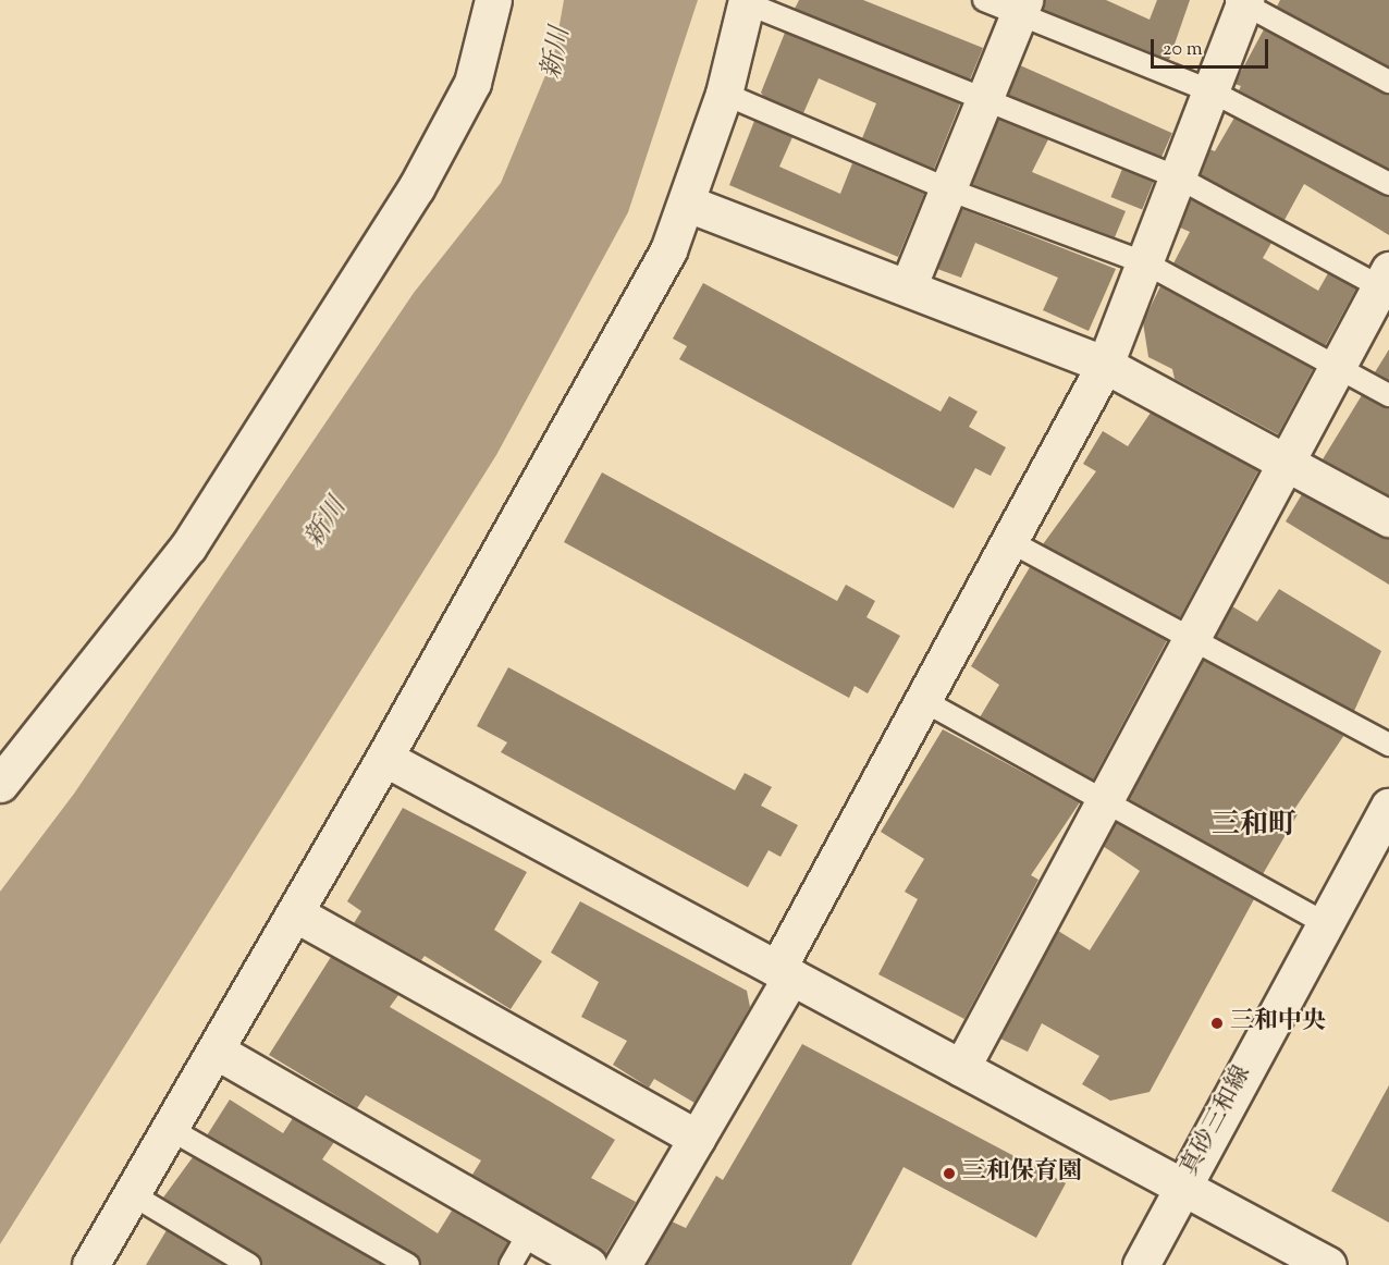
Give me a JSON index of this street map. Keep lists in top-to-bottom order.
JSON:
{
  "streets": {
    "street": ["真砂三和線"]
  },
  "districts": ["三和町"],
  "water": ["新川"],
  "places": ["三和中央", "三和保育園"],
  "scale_bar": "20 m"
}
